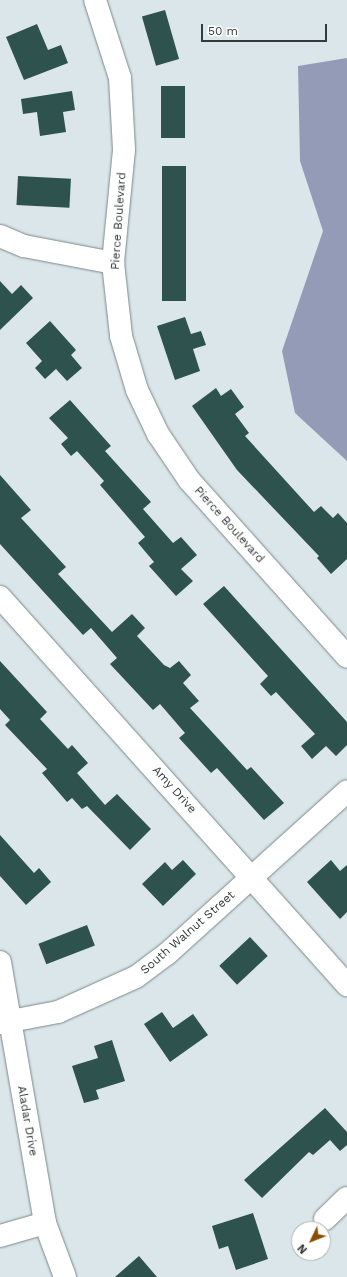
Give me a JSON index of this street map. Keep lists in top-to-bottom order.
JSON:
{
  "streets": {
    "street": [
      "Pierce Boulevard",
      "Amy Drive",
      "South Walnut Street",
      "Aladar Drive"
    ]
  },
  "crossings": [
    ["Amy Drive", "South Walnut Street"],
    ["South Walnut Street", "Aladar Drive"]
  ],
  "scale_bar": "50 m",
  "north": "bottom left"
}
